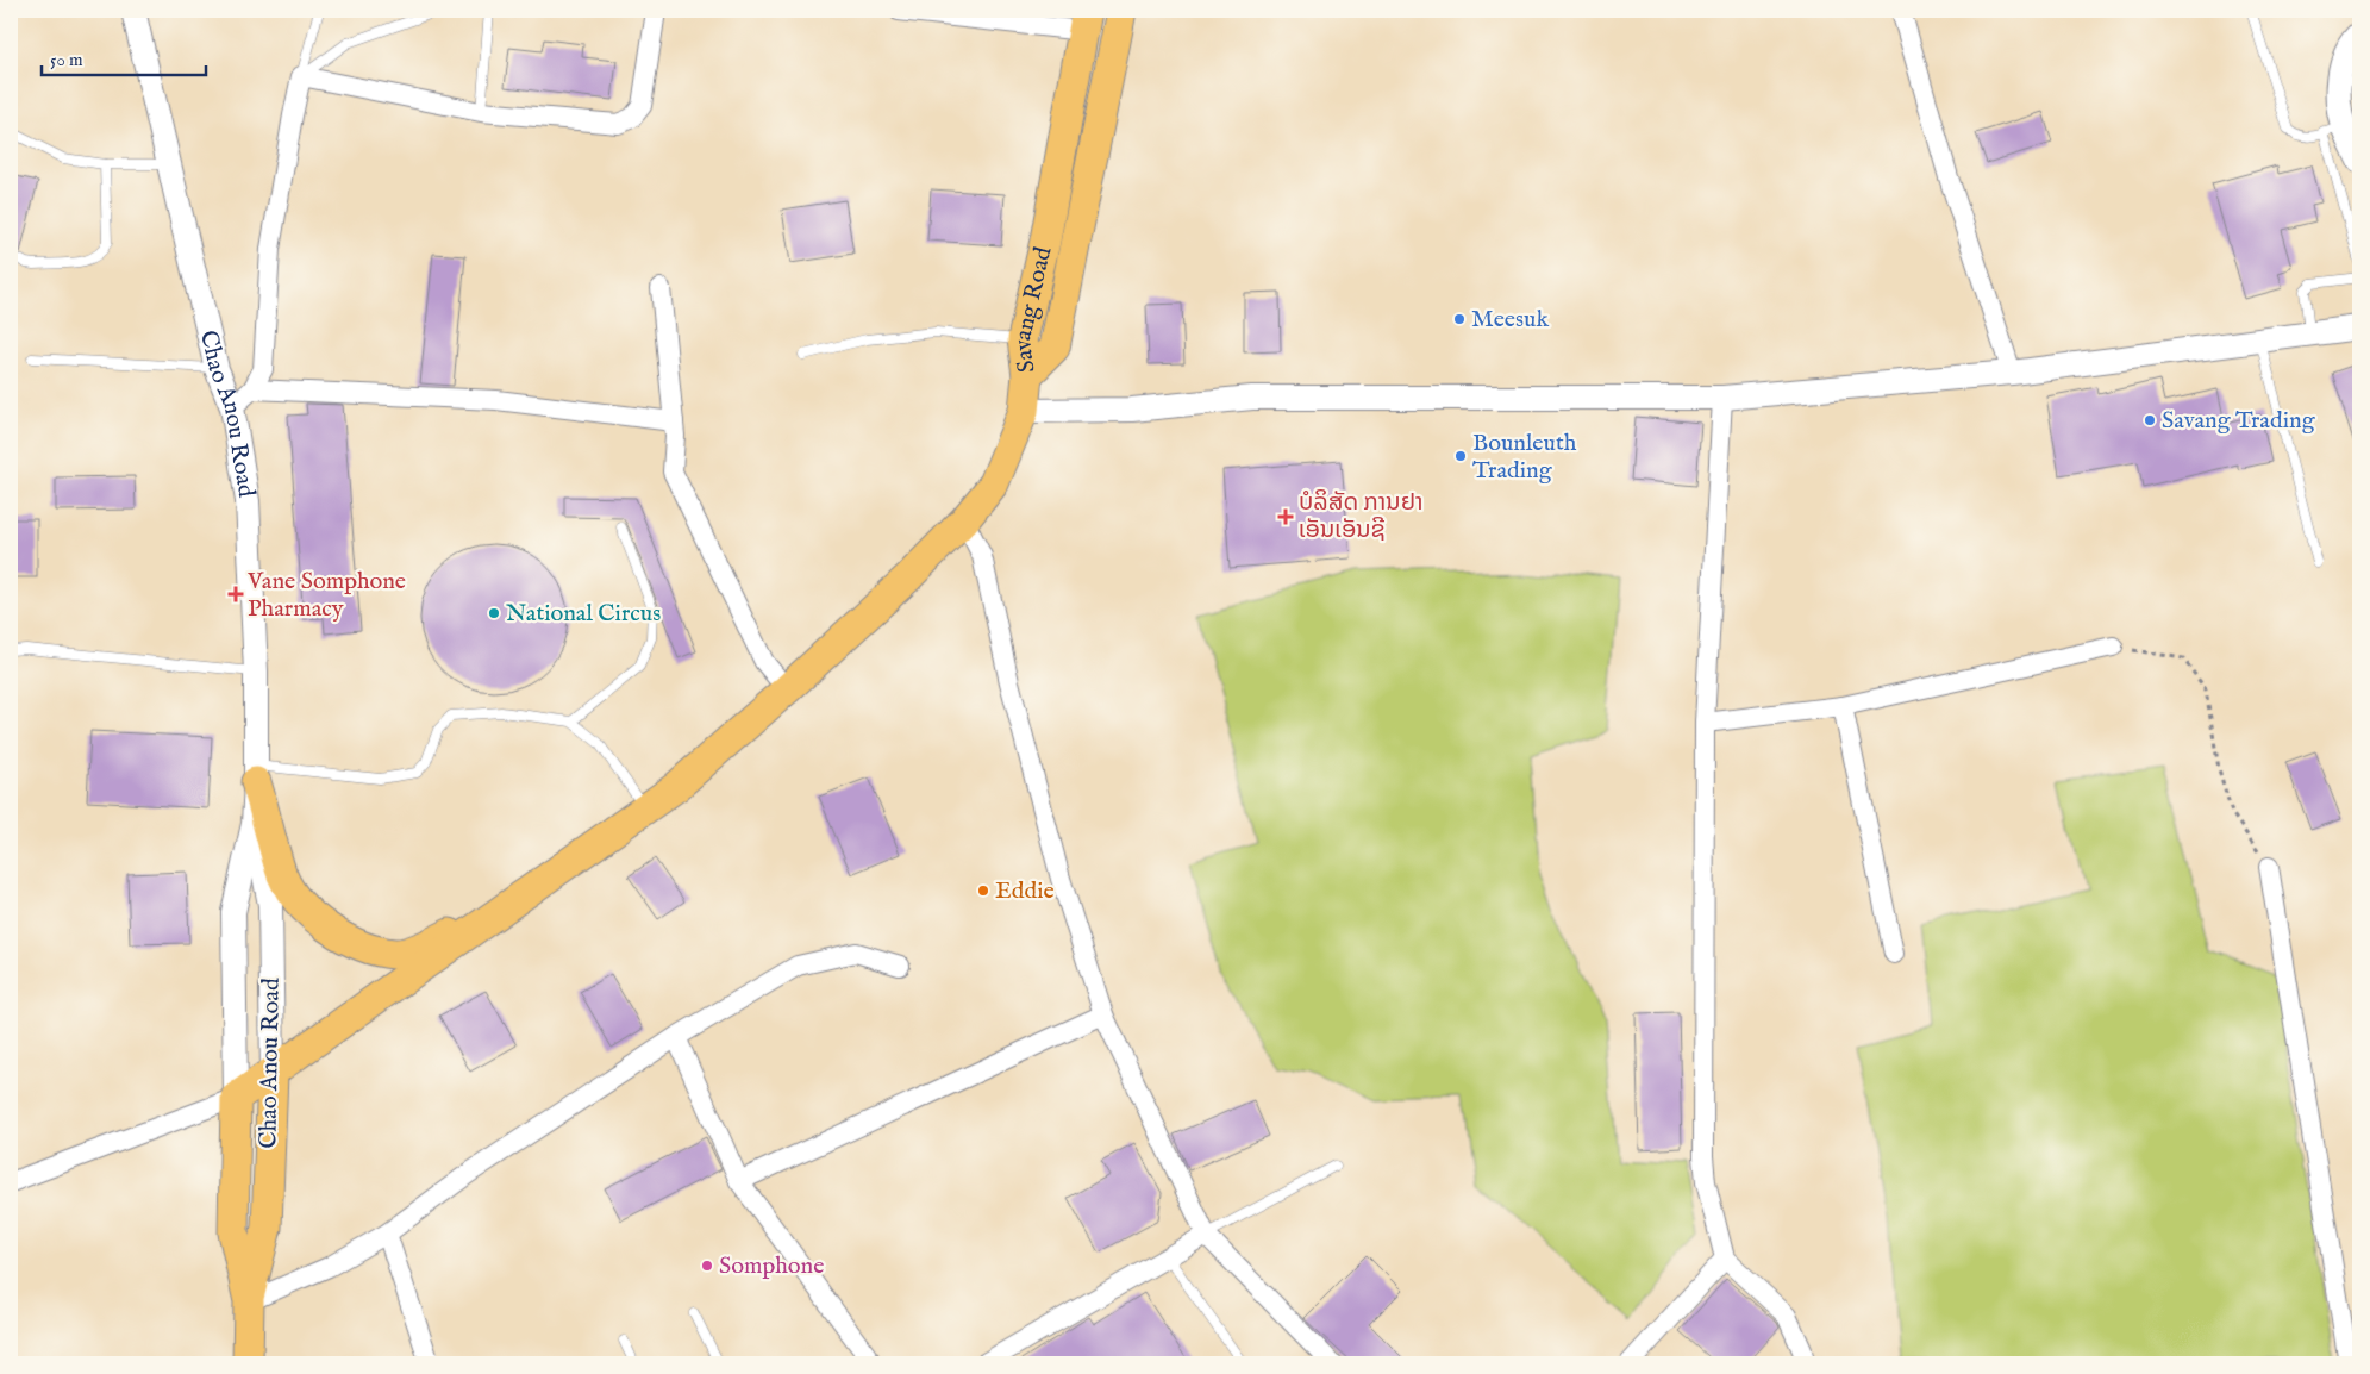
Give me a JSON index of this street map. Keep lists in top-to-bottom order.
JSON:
{
  "streets": {
    "main road": ["Savang Road", "Chao Anou Road"]
  },
  "places": {
    "other": [
      "Meesuk",
      "Savang Trading",
      "Bounleuth Trading",
      "National Circus",
      "Eddie",
      "Somphone"
    ],
    "health": ["ບໍລິສັດ ການຢາ ເອັນເອັນຊີ", "Vane Somphone Pharmacy"]
  },
  "scale_bar": "50 m"
}
